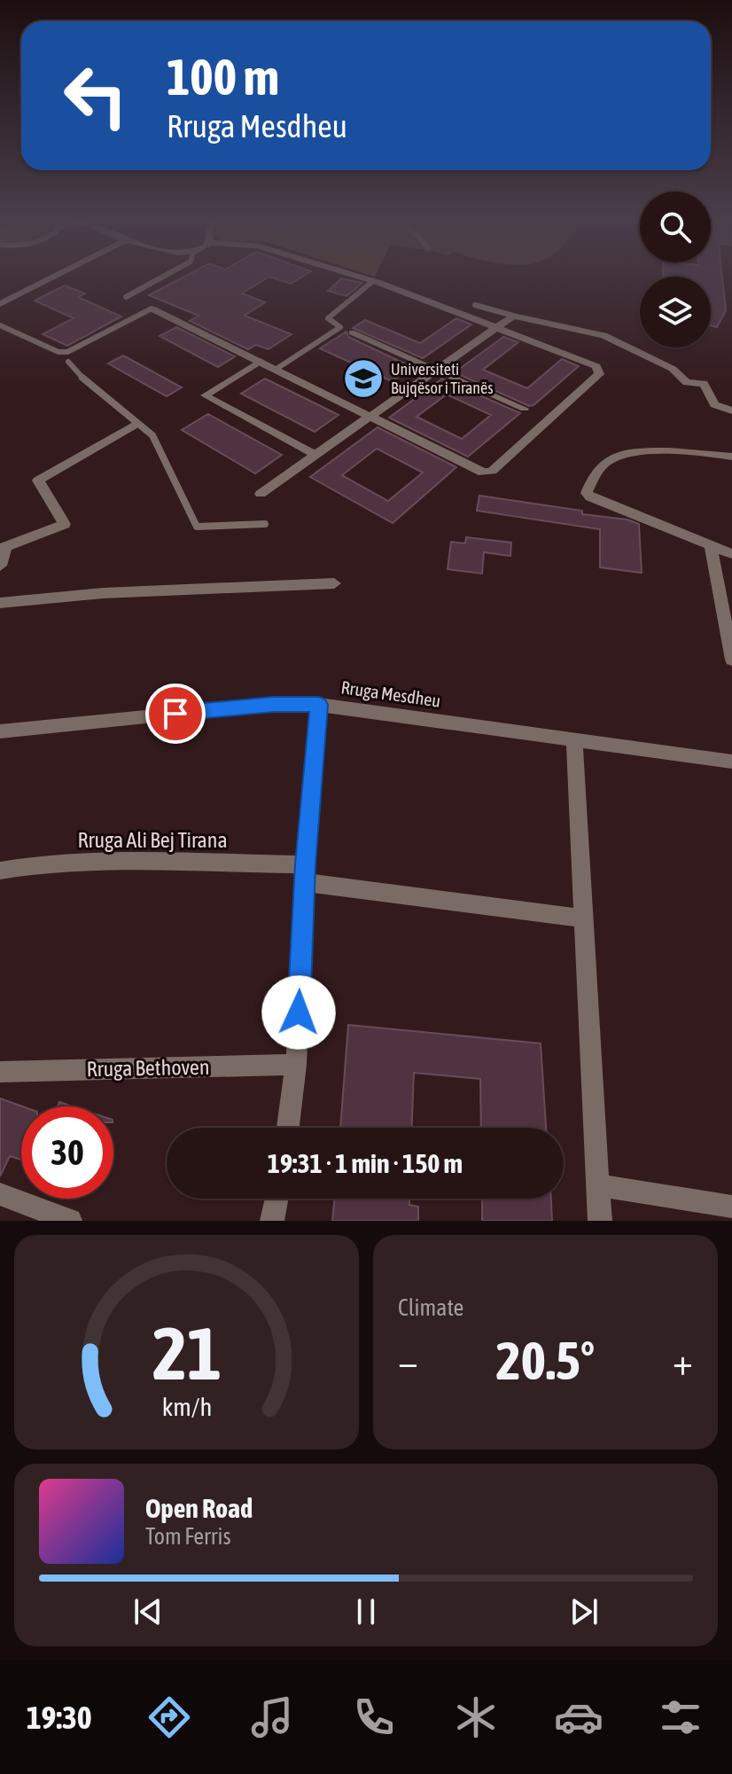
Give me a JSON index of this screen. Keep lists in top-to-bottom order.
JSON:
{
  "streets": {
    "street": ["Rruga Mesdheu", "Rruga Ali Bej Tirana", "Rruga Bethoven"]
  },
  "places": {
    "school or university": ["Universiteti Bujqësor i Tiranës"]
  },
  "page": {
    "turn": ["100 m", "Rruga Mesdheu"],
    "limit": "30",
    "trip": "19:31 · 1 min · 150 m",
    "tile": "Climate",
    "heat": ["−", "20.5°", "+"],
    "song": ["Open Road", "Tom Ferris"],
    "tabs": "19:30",
    "gauge": ["21", "km/h"]
  }
}
